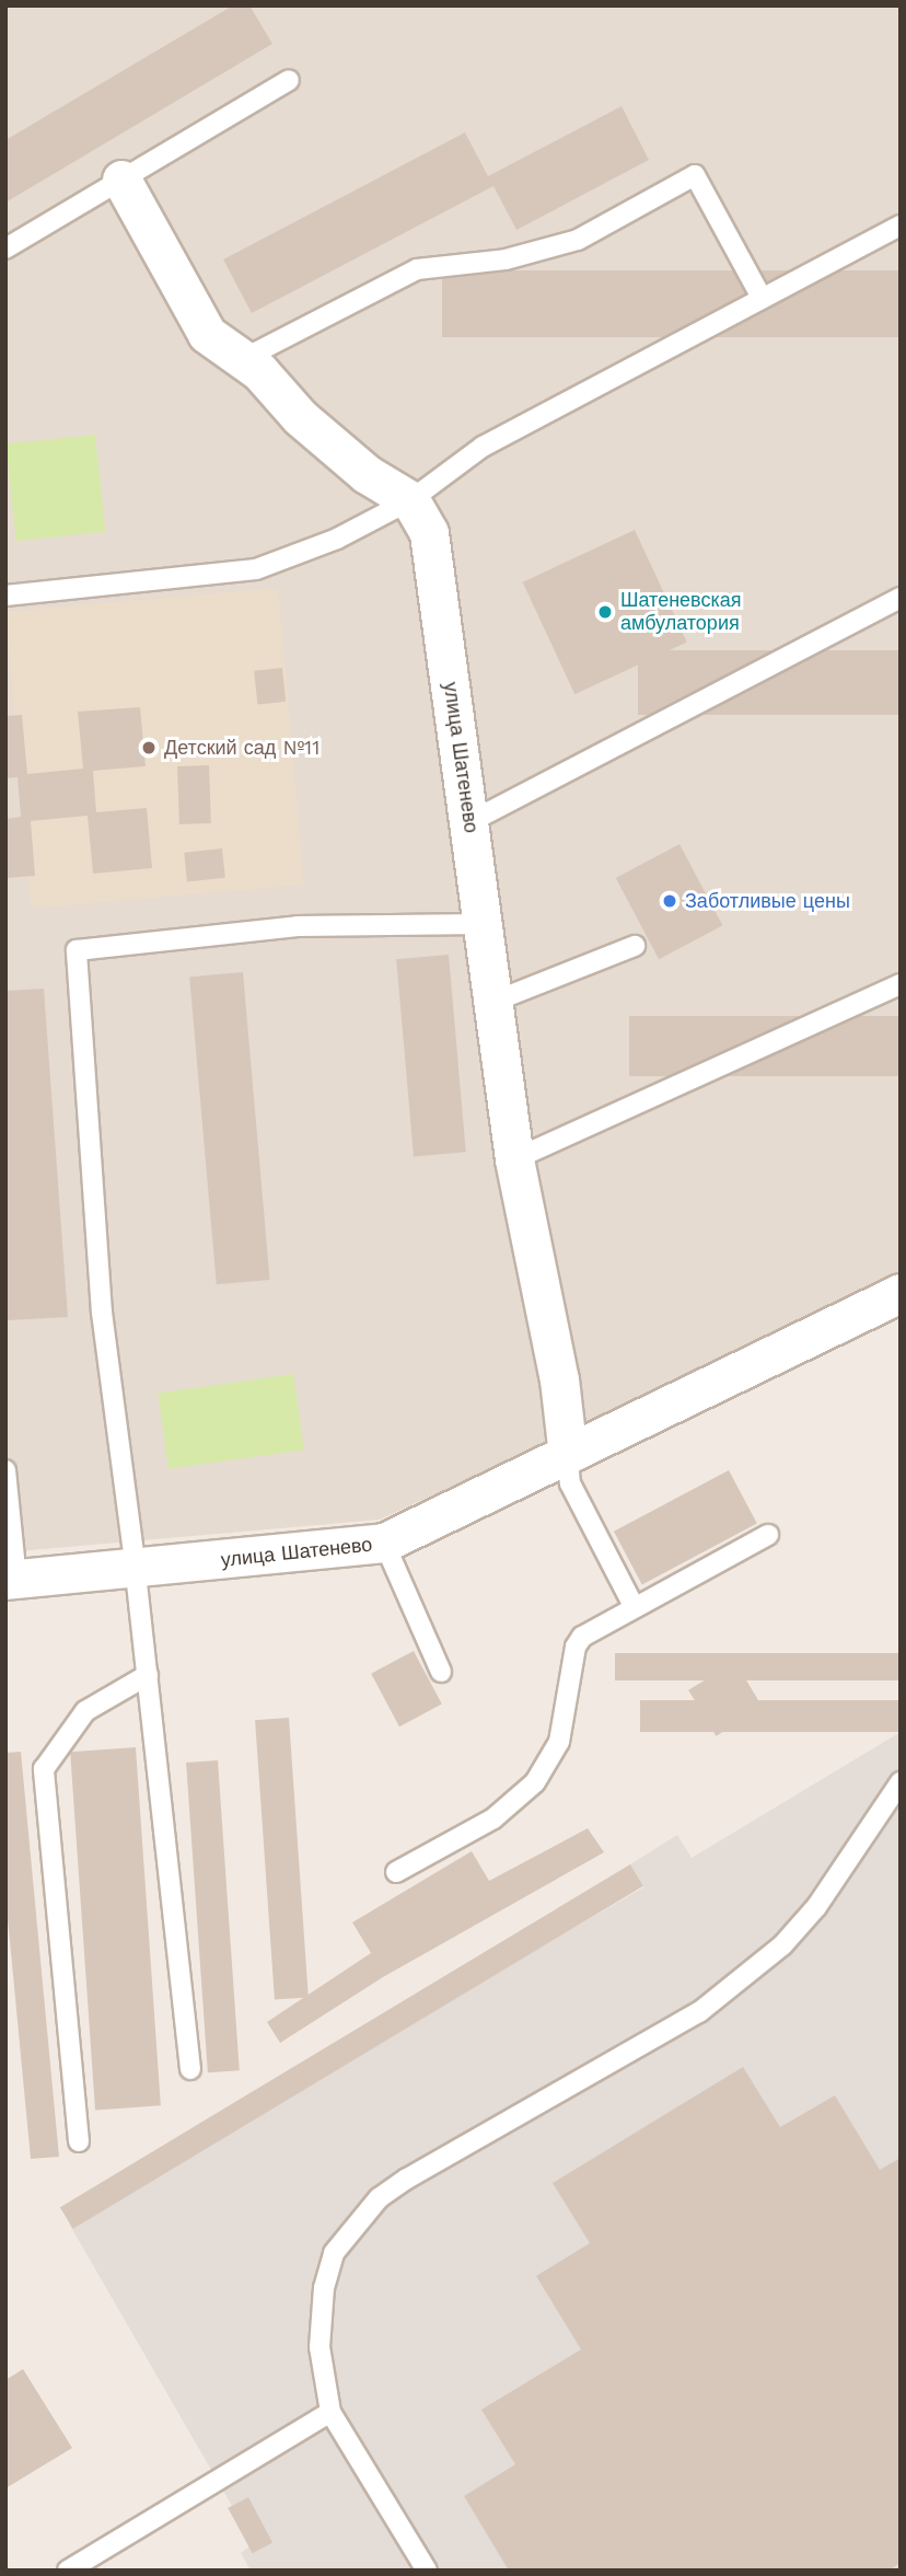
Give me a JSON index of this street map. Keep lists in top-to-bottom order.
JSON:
{
  "streets": {
    "street": ["улица Шатенево"]
  },
  "places": ["Шатеневская амбулатория", "Детский сад №11", "Заботливые цены"]
}
